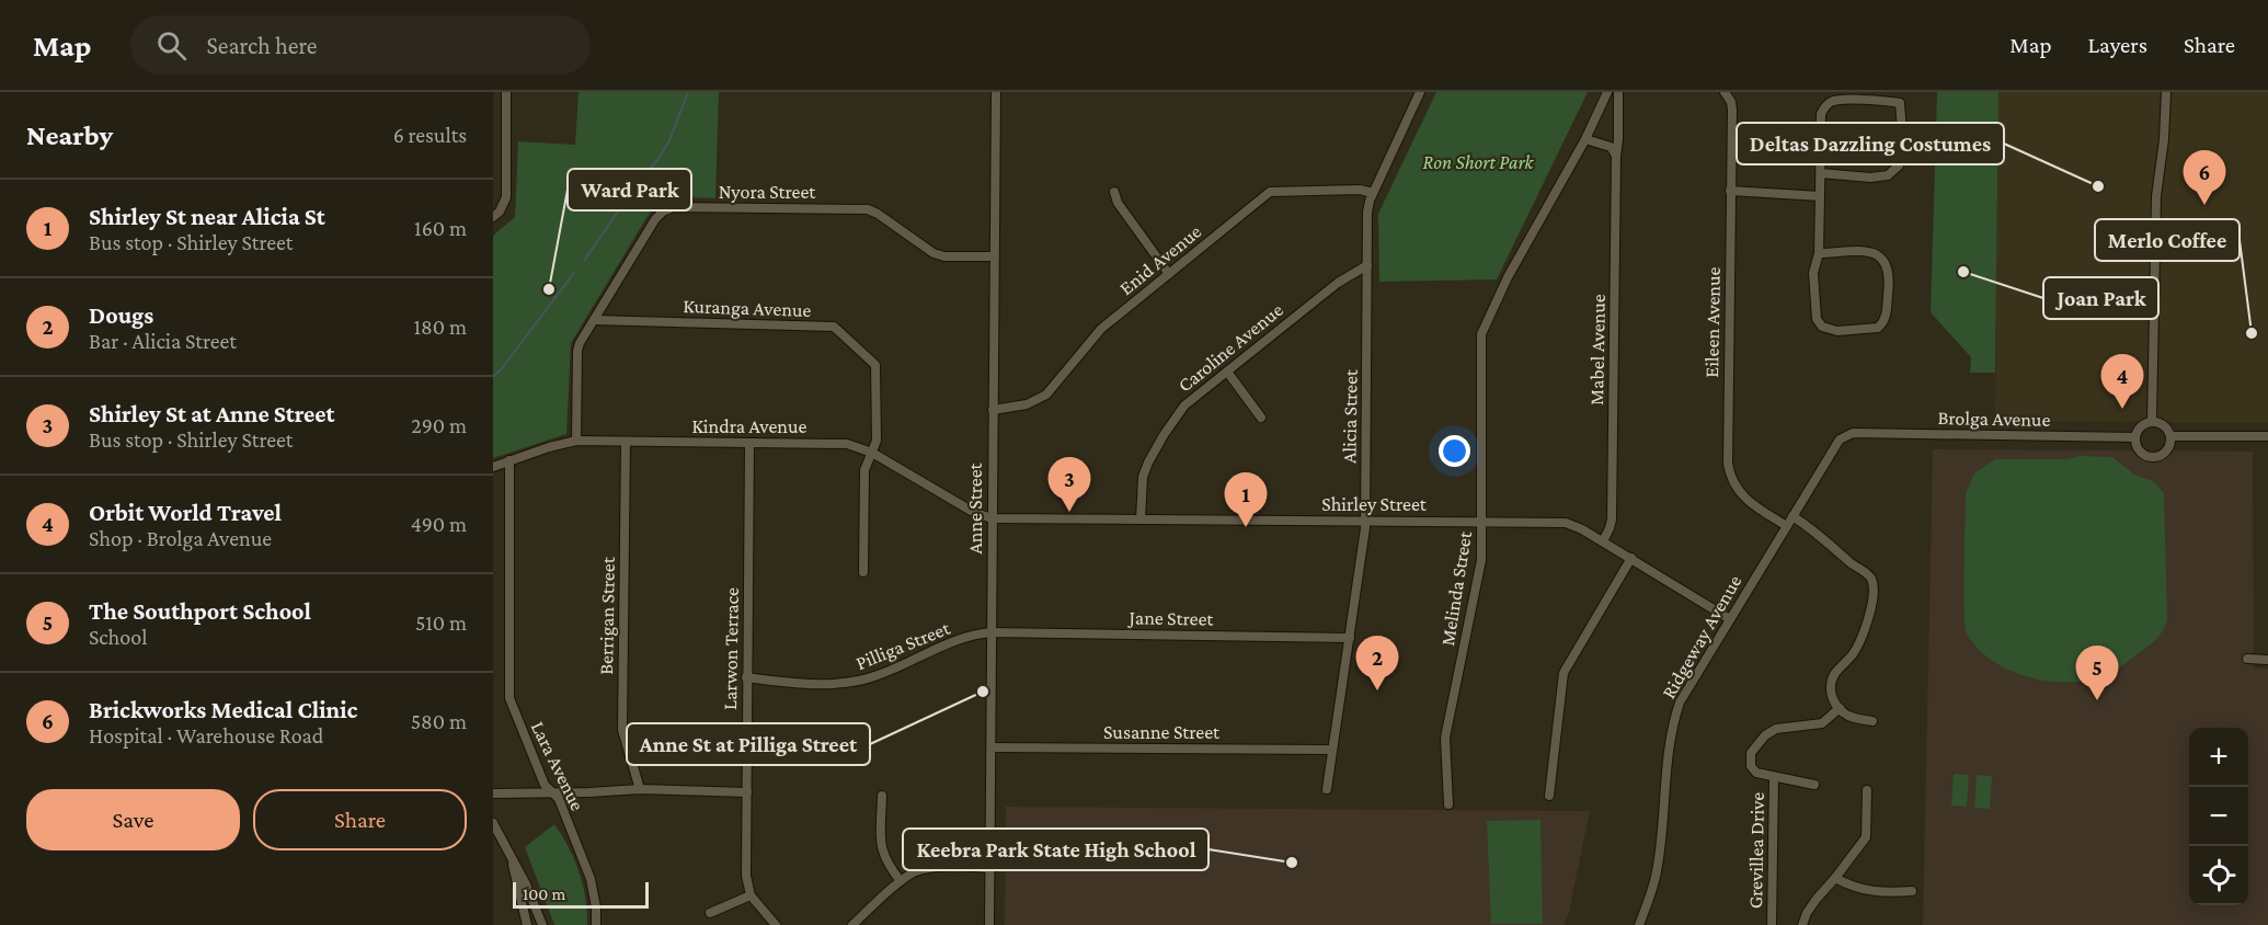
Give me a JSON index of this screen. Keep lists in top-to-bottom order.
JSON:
{
  "streets": {
    "street": [
      "Nyora Street",
      "Enid Avenue",
      "Kuranga Avenue",
      "Eileen Avenue",
      "Caroline Avenue",
      "Mabel Avenue",
      "Alicia Street",
      "Brolga Avenue",
      "Kindra Avenue",
      "Shirley Street",
      "Anne Street",
      "Melinda Street",
      "Berrigan Street",
      "Jane Street",
      "Ridgeway Avenue",
      "Pilliga Street",
      "Larwon Terrace",
      "Susanne Street",
      "Lara Avenue",
      "Grevillea Drive"
    ]
  },
  "crossings": [
    ["Nyora Street", "Kuranga Avenue"],
    ["Nyora Street", "Kindra Avenue"],
    ["Nyora Street", "Anne Street"],
    ["Enid Avenue", "Alicia Street"],
    ["Enid Avenue", "Anne Street"],
    ["Kuranga Avenue", "Kindra Avenue"],
    ["Eileen Avenue", "Ridgeway Avenue"],
    ["Caroline Avenue", "Alicia Street"],
    ["Caroline Avenue", "Shirley Street"],
    ["Mabel Avenue", "Shirley Street"],
    ["Alicia Street", "Shirley Street"],
    ["Alicia Street", "Jane Street"],
    ["Alicia Street", "Susanne Street"],
    ["Brolga Avenue", "Ridgeway Avenue"],
    ["Kindra Avenue", "Shirley Street"],
    ["Kindra Avenue", "Anne Street"],
    ["Kindra Avenue", "Berrigan Street"],
    ["Kindra Avenue", "Larwon Terrace"],
    ["Kindra Avenue", "Lara Avenue"],
    ["Shirley Street", "Anne Street"],
    ["Shirley Street", "Melinda Street"],
    ["Shirley Street", "Ridgeway Avenue"],
    ["Anne Street", "Jane Street"],
    ["Anne Street", "Pilliga Street"],
    ["Anne Street", "Susanne Street"],
    ["Jane Street", "Pilliga Street"],
    ["Pilliga Street", "Larwon Terrace"]
  ],
  "parks": ["Ron Short Park"],
  "places": [
    "Deltas Dazzling Costumes",
    "Joan Park",
    "Ward Park",
    "Merlo Coffee",
    "Anne St at Pilliga Street",
    "Keebra Park State High School"
  ],
  "scale_bar": "100 m",
  "page": {
    "header": "Map",
    "search": "Search here",
    "nav": ["Map", "Layers", "Share"],
    "heading": ["Nearby", "6 results"],
    "pins": [
      "6",
      "4",
      "3",
      "1",
      "2",
      "5"
    ],
    "list": [
      {
        "mark": "1",
        "name": "Shirley St near Alicia St",
        "note": "Bus stop · Shirley Street",
        "value": "160 m"
      },
      {
        "mark": "2",
        "name": "Dougs",
        "note": "Bar · Alicia Street",
        "value": "180 m"
      },
      {
        "mark": "3",
        "name": "Shirley St at Anne Street",
        "note": "Bus stop · Shirley Street",
        "value": "290 m"
      },
      {
        "mark": "4",
        "name": "Orbit World Travel",
        "note": "Shop · Brolga Avenue",
        "value": "490 m"
      },
      {
        "mark": "5",
        "name": "The Southport School",
        "note": "School",
        "value": "510 m"
      },
      {
        "mark": "6",
        "name": "Brickworks Medical Clinic",
        "note": "Hospital · Warehouse Road",
        "value": "580 m"
      }
    ],
    "map_buttons": ["+", "−"],
    "buttons": ["Save", "Share"],
    "scale": "100 m"
  }
}
